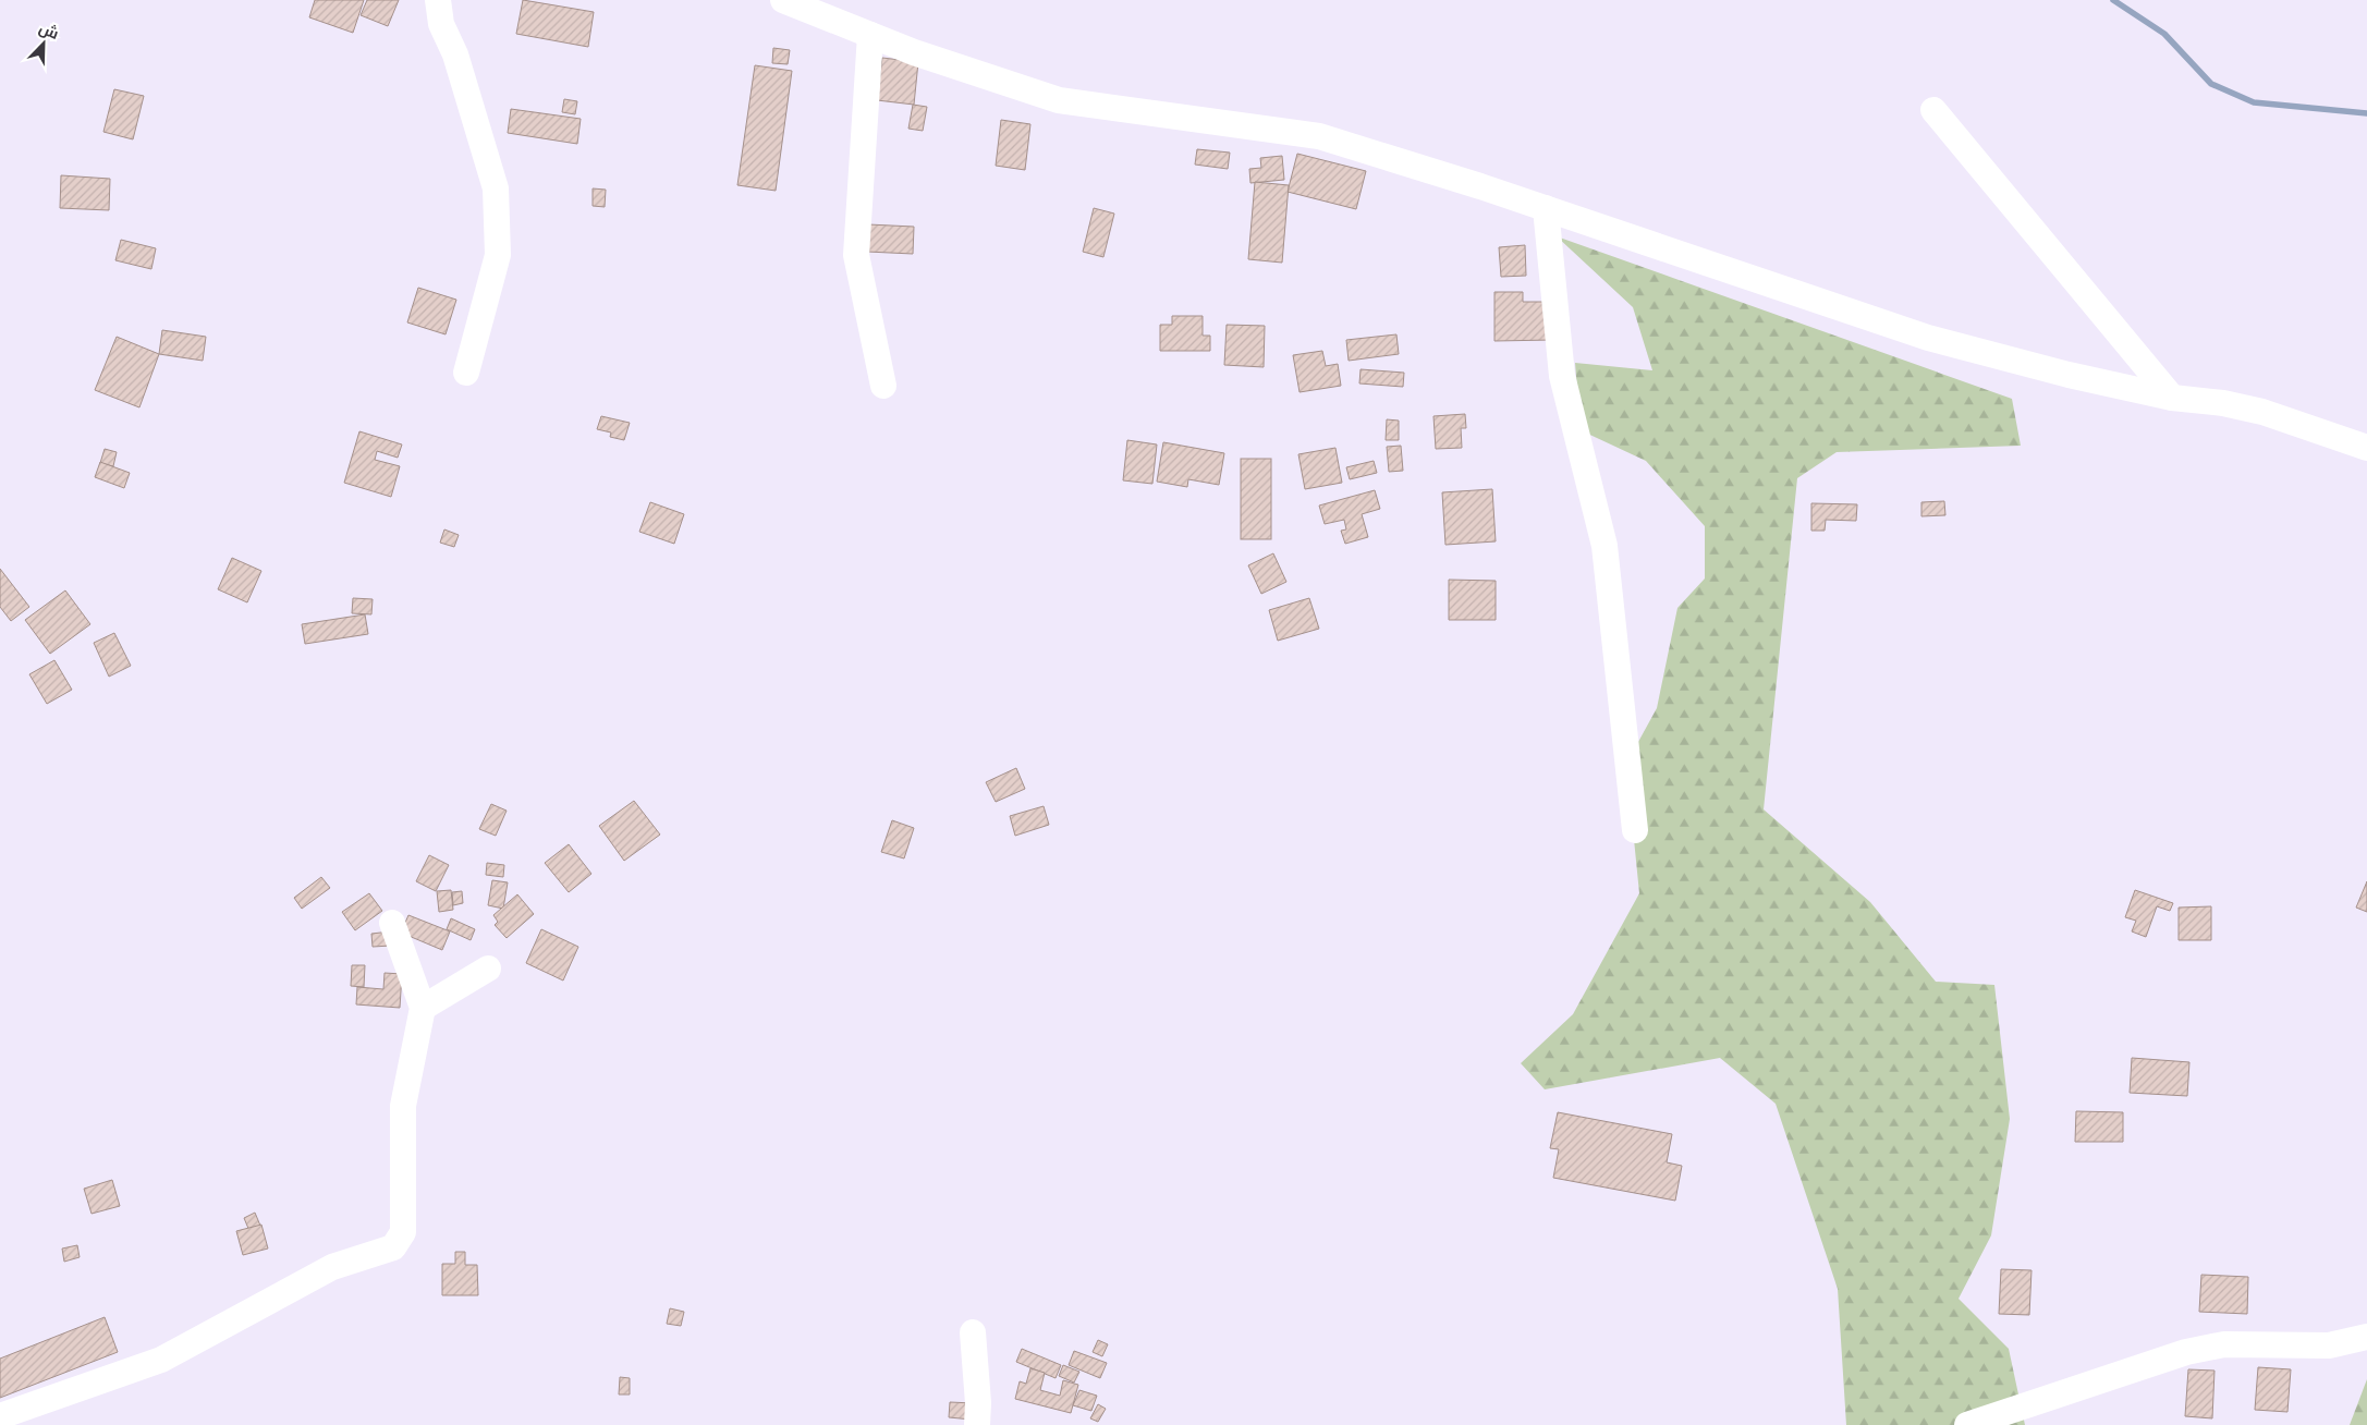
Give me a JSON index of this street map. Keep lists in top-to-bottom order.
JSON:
{
  "north": "top right"
}
